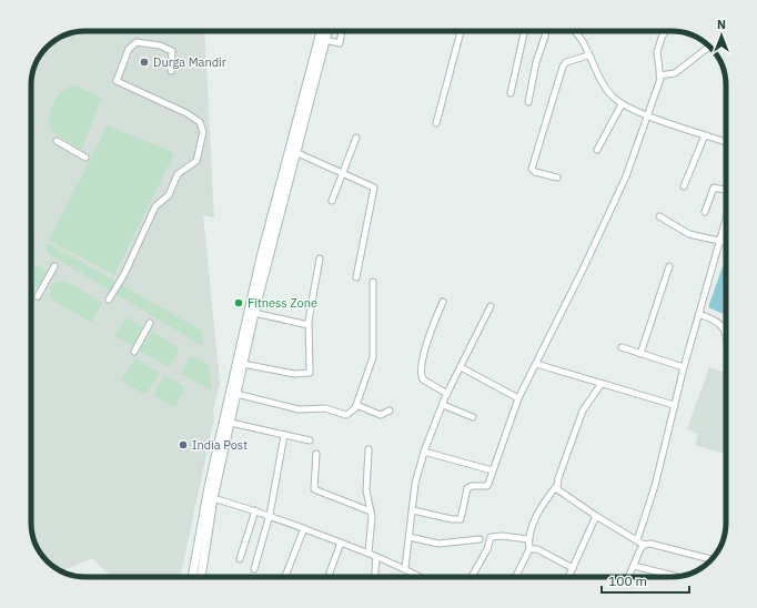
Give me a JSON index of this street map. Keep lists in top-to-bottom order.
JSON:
{
  "places": ["Durga Mandir", "Fitness Zone", "India Post"],
  "scale_bar": "100 m",
  "north": "top"
}
